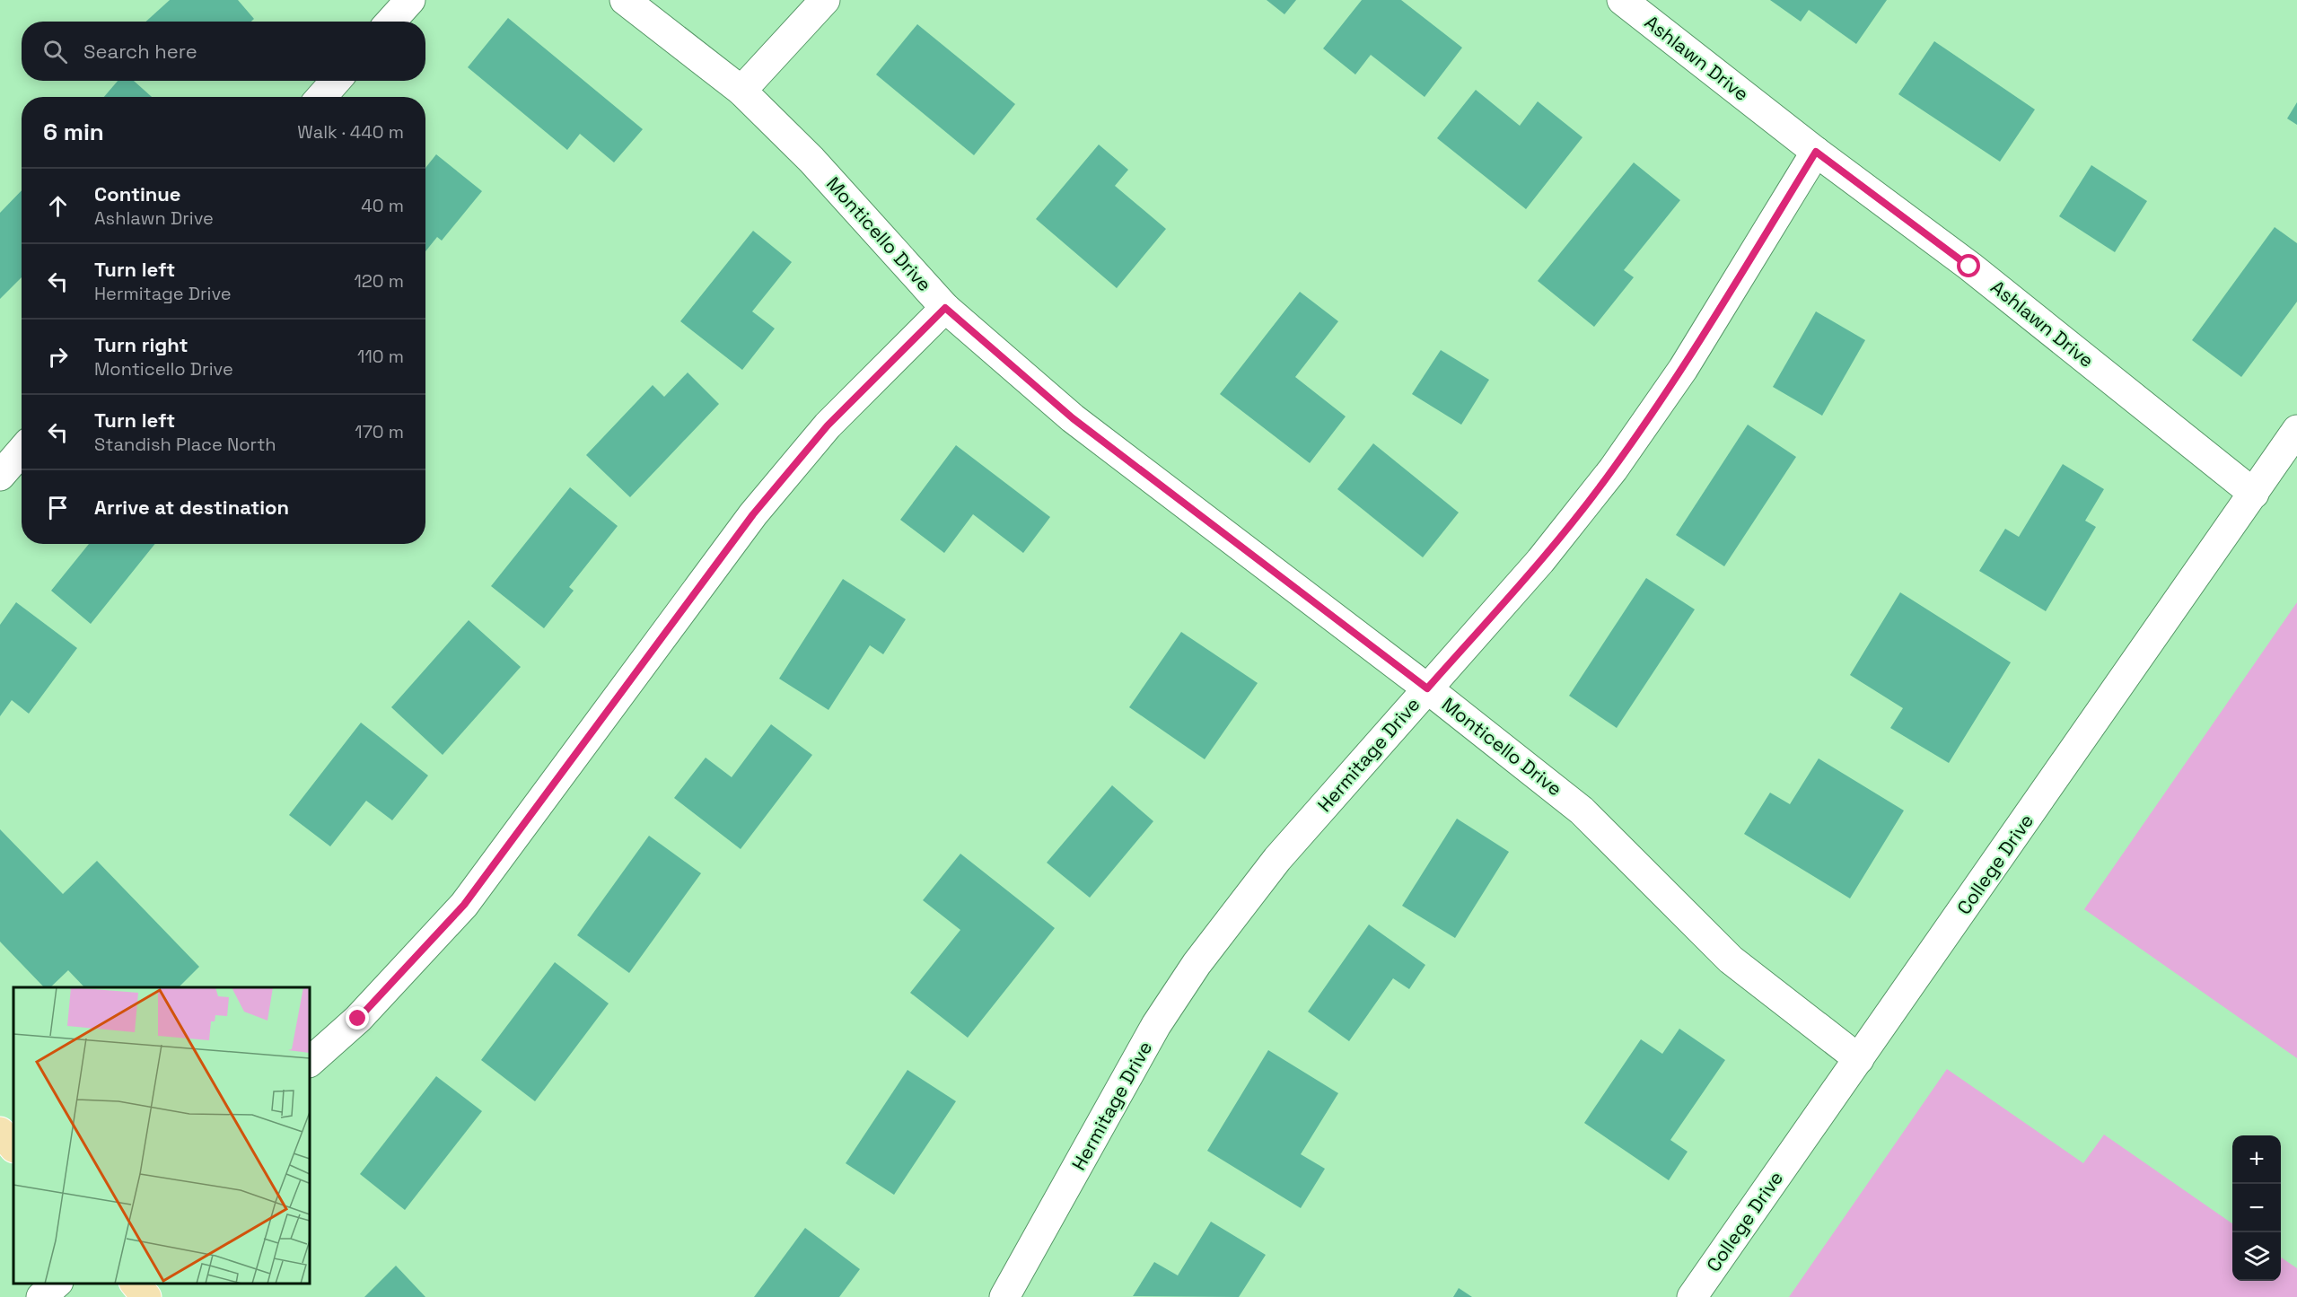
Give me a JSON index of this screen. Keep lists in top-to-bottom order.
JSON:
{
  "streets": {
    "street": [
      "Ashlawn Drive",
      "Monticello Drive",
      "Hermitage Drive",
      "College Drive"
    ]
  },
  "crossings": [
    ["Ashlawn Drive", "Hermitage Drive"],
    ["Ashlawn Drive", "College Drive"],
    ["Monticello Drive", "Hermitage Drive"],
    ["Monticello Drive", "College Drive"]
  ],
  "page": {
    "search": "Search here",
    "heading": ["6 min", "Walk · 440 m"],
    "list": [
      ["Continue", "Ashlawn Drive", "40 m"],
      ["Turn left", "Hermitage Drive", "120 m"],
      ["Turn right", "Monticello Drive", "110 m"],
      ["Turn left", "Standish Place North", "170 m"],
      "Arrive at destination"
    ],
    "map_buttons": ["+", "−"]
  }
}
